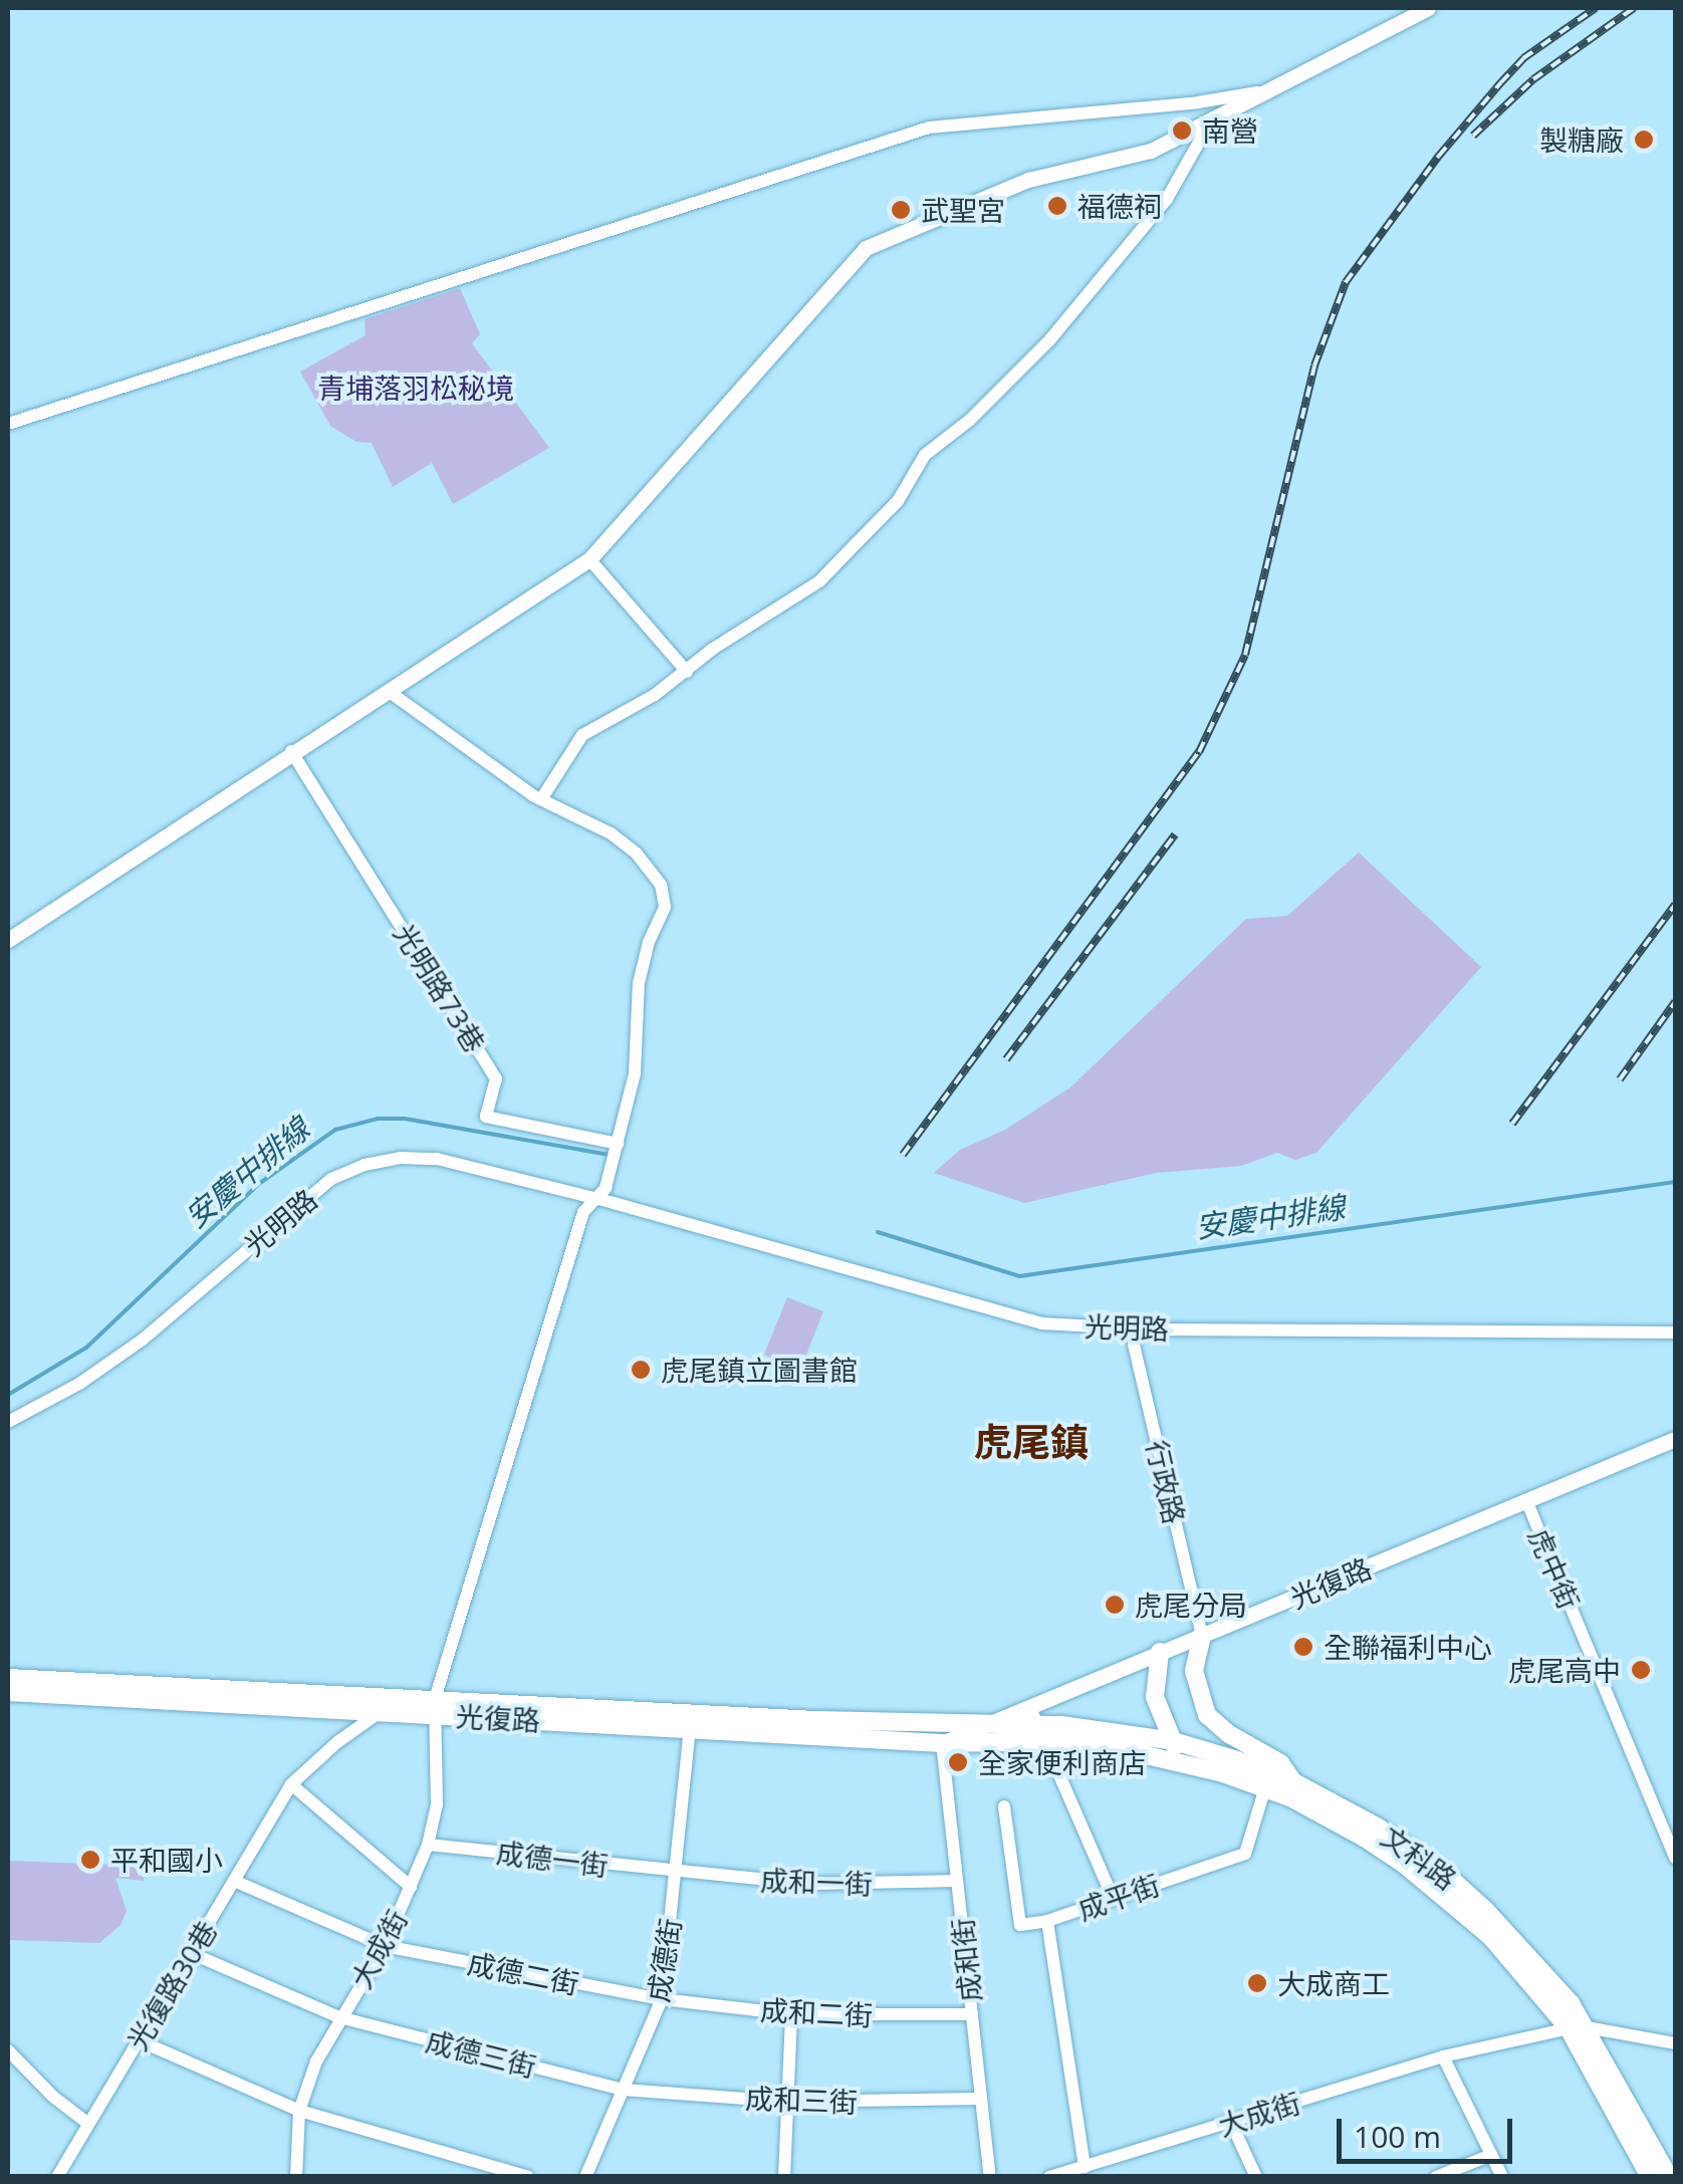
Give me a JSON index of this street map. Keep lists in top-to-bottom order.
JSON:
{
  "streets": {
    "main road": ["光復路", "文科路"],
    "street": [
      "光明路73巷",
      "光明路",
      "行政路",
      "虎中街",
      "成德一街",
      "成和一街",
      "成平街",
      "大成街",
      "成德街",
      "成和街",
      "成德二街",
      "光復路30巷",
      "成和二街",
      "成德三街",
      "成和三街"
    ]
  },
  "crossings": [
    ["光明路", "行政路"],
    ["行政路", "光復路"],
    ["虎中街", "光復路"],
    ["光復路", "文科路"],
    ["光復路", "大成街"],
    ["光復路", "成德街"],
    ["光復路", "成和街"],
    ["光復路", "光復路30巷"],
    ["文科路", "成平街"],
    ["文科路", "大成街"],
    ["文科路", "成和街"],
    ["成德一街", "成和一街"],
    ["成德一街", "大成街"],
    ["成德一街", "成德街"],
    ["成和一街", "成德街"],
    ["成和一街", "成和街"],
    ["成平街", "大成街"],
    ["大成街", "成德二街"],
    ["大成街", "成德三街"],
    ["成德街", "成德二街"],
    ["成德街", "成和二街"],
    ["成德街", "成德三街"],
    ["成德街", "成和三街"],
    ["成和街", "成和二街"],
    ["成和街", "成和三街"],
    ["成德二街", "光復路30巷"],
    ["成德二街", "成和二街"],
    ["光復路30巷", "成德三街"],
    ["成德三街", "成和三街"]
  ],
  "districts": ["虎尾鎮"],
  "water": ["安慶中排線"],
  "parks": ["青埔落羽松秘境"],
  "places": [
    "南營",
    "製糖廠",
    "福德祠",
    "武聖宮",
    "虎尾鎮立圖書館",
    "虎尾分局",
    "全聯福利中心",
    "虎尾高中",
    "全家便利商店",
    "平和國小",
    "大成商工"
  ],
  "scale_bar": "100 m"
}
